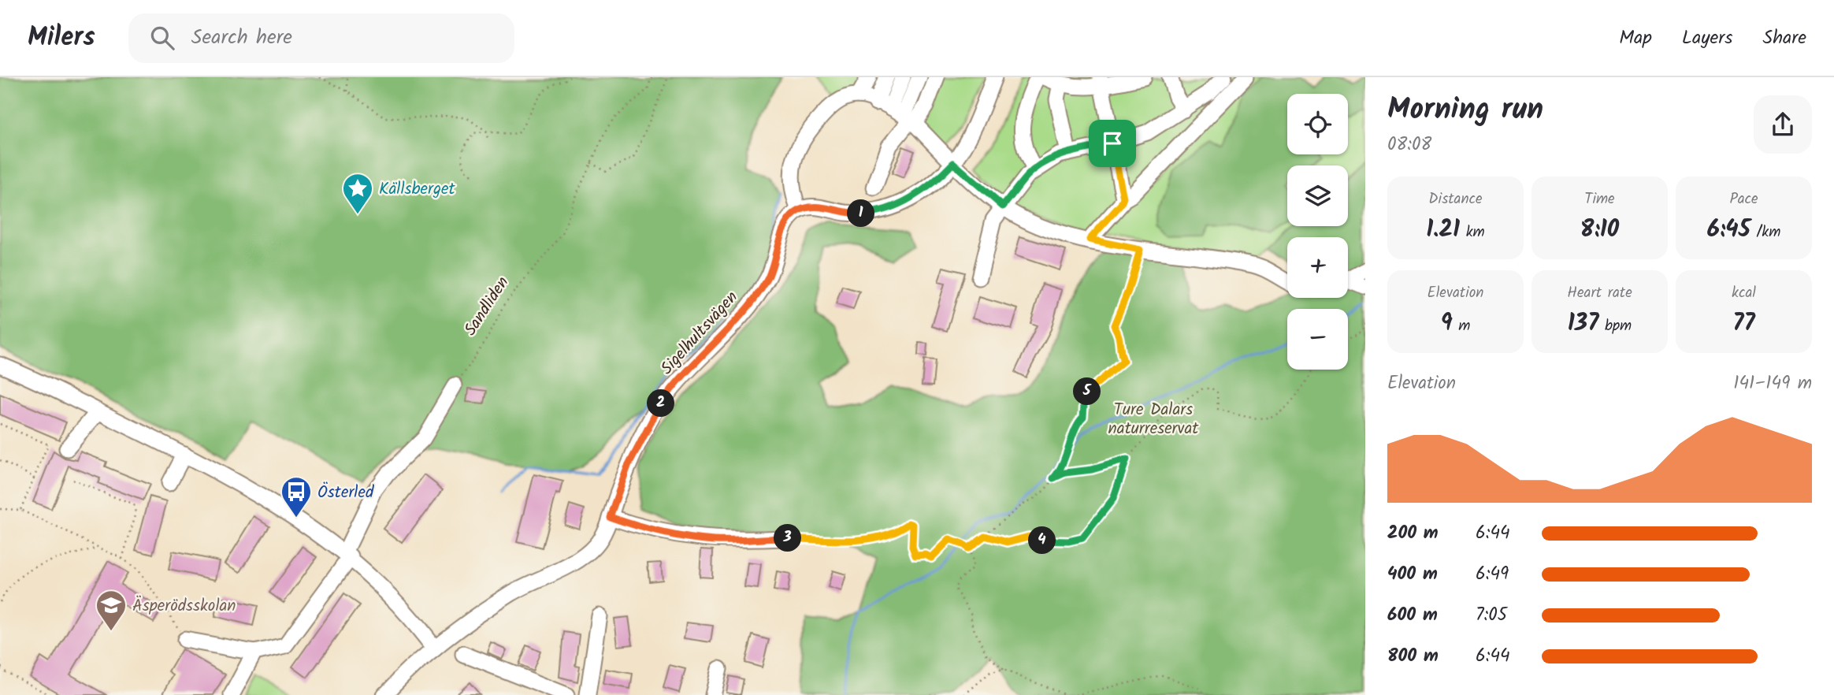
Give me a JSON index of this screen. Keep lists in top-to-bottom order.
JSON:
{
  "streets": {
    "street": ["Sigelhultsvägen"],
    "path": ["Sandliden"]
  },
  "parks": ["Ture Dalars naturreservat"],
  "places": {
    "place": ["Källsberget"],
    "bus stop": ["Österled"],
    "school or university": ["Äsperödsskolan"]
  },
  "page": {
    "header": "Milers",
    "search": "Search here",
    "nav": ["Map", "Layers", "Share"],
    "heading": ["Morning run", "08:08"],
    "map_buttons": ["+", "−"],
    "stats": [
      ["Distance", "1.21 km"],
      ["Time", "8:10"],
      ["Pace", "6:45 /km"],
      ["Elevation", "9 m"],
      ["Heart rate", "137 bpm"],
      ["kcal", "77"]
    ],
    "pins": [
      "1",
      "5",
      "2",
      "3",
      "4"
    ],
    "chart": ["Elevation", "141–149 m"],
    "list": [
      {
        "name": "200 m",
        "note": "6:44"
      },
      {
        "name": "400 m",
        "note": "6:49"
      },
      {
        "name": "600 m",
        "note": "7:05"
      },
      {
        "name": "800 m",
        "note": "6:44"
      }
    ]
  }
}
